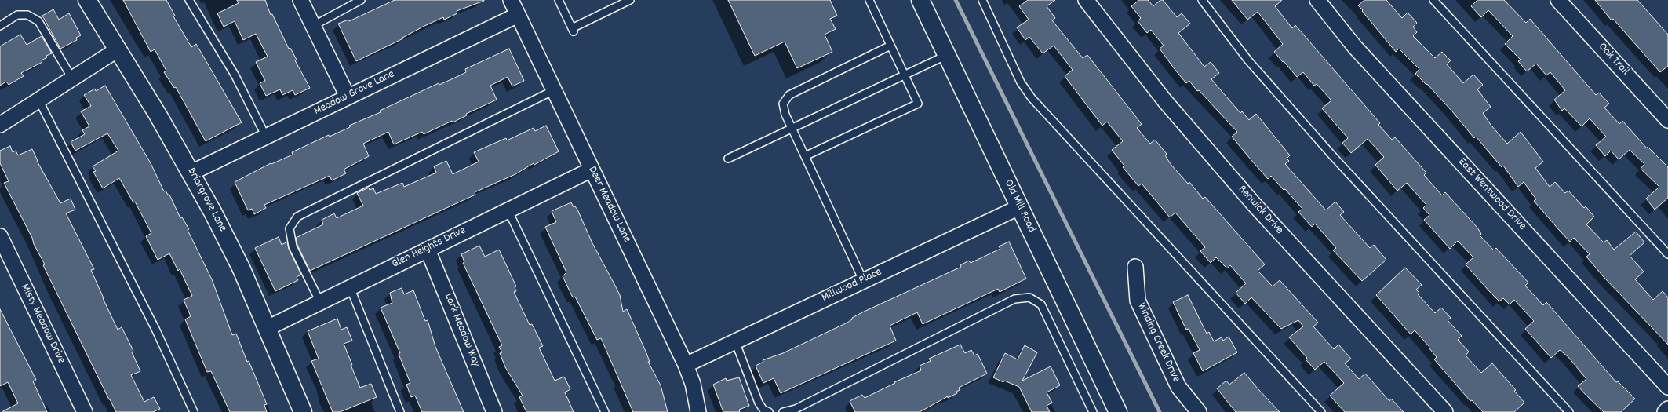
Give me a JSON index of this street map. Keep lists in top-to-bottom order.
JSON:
{
  "streets": {
    "street": [
      "Oak Trail",
      "Meadow Grove Lane",
      "East Wentwood Drive",
      "Briargrove Lane",
      "Deer Meadow Lane",
      "Old Mill Road",
      "Renwick Drive",
      "Glen Heights Drive",
      "Millwood Place",
      "Misty Meadow Drive",
      "Lark Meadow Way",
      "Winding Creek Drive"
    ]
  },
  "crossings": [
    ["Meadow Grove Lane", "Briargrove Lane"],
    ["Meadow Grove Lane", "Deer Meadow Lane"],
    ["Briargrove Lane", "Glen Heights Drive"],
    ["Deer Meadow Lane", "Glen Heights Drive"],
    ["Deer Meadow Lane", "Millwood Place"],
    ["Old Mill Road", "Millwood Place"],
    ["Glen Heights Drive", "Lark Meadow Way"]
  ]
}
